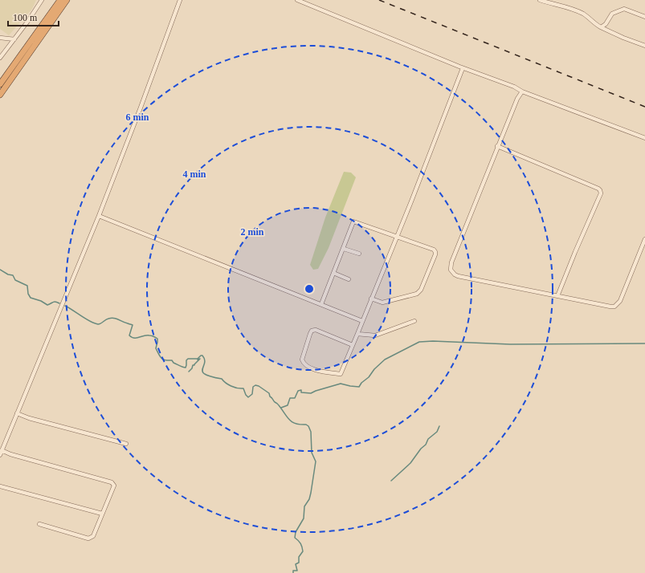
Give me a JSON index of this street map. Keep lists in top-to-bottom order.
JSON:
{
  "scale_bar": "100 m",
  "rings": ["6 min", "4 min", "2 min"]
}
